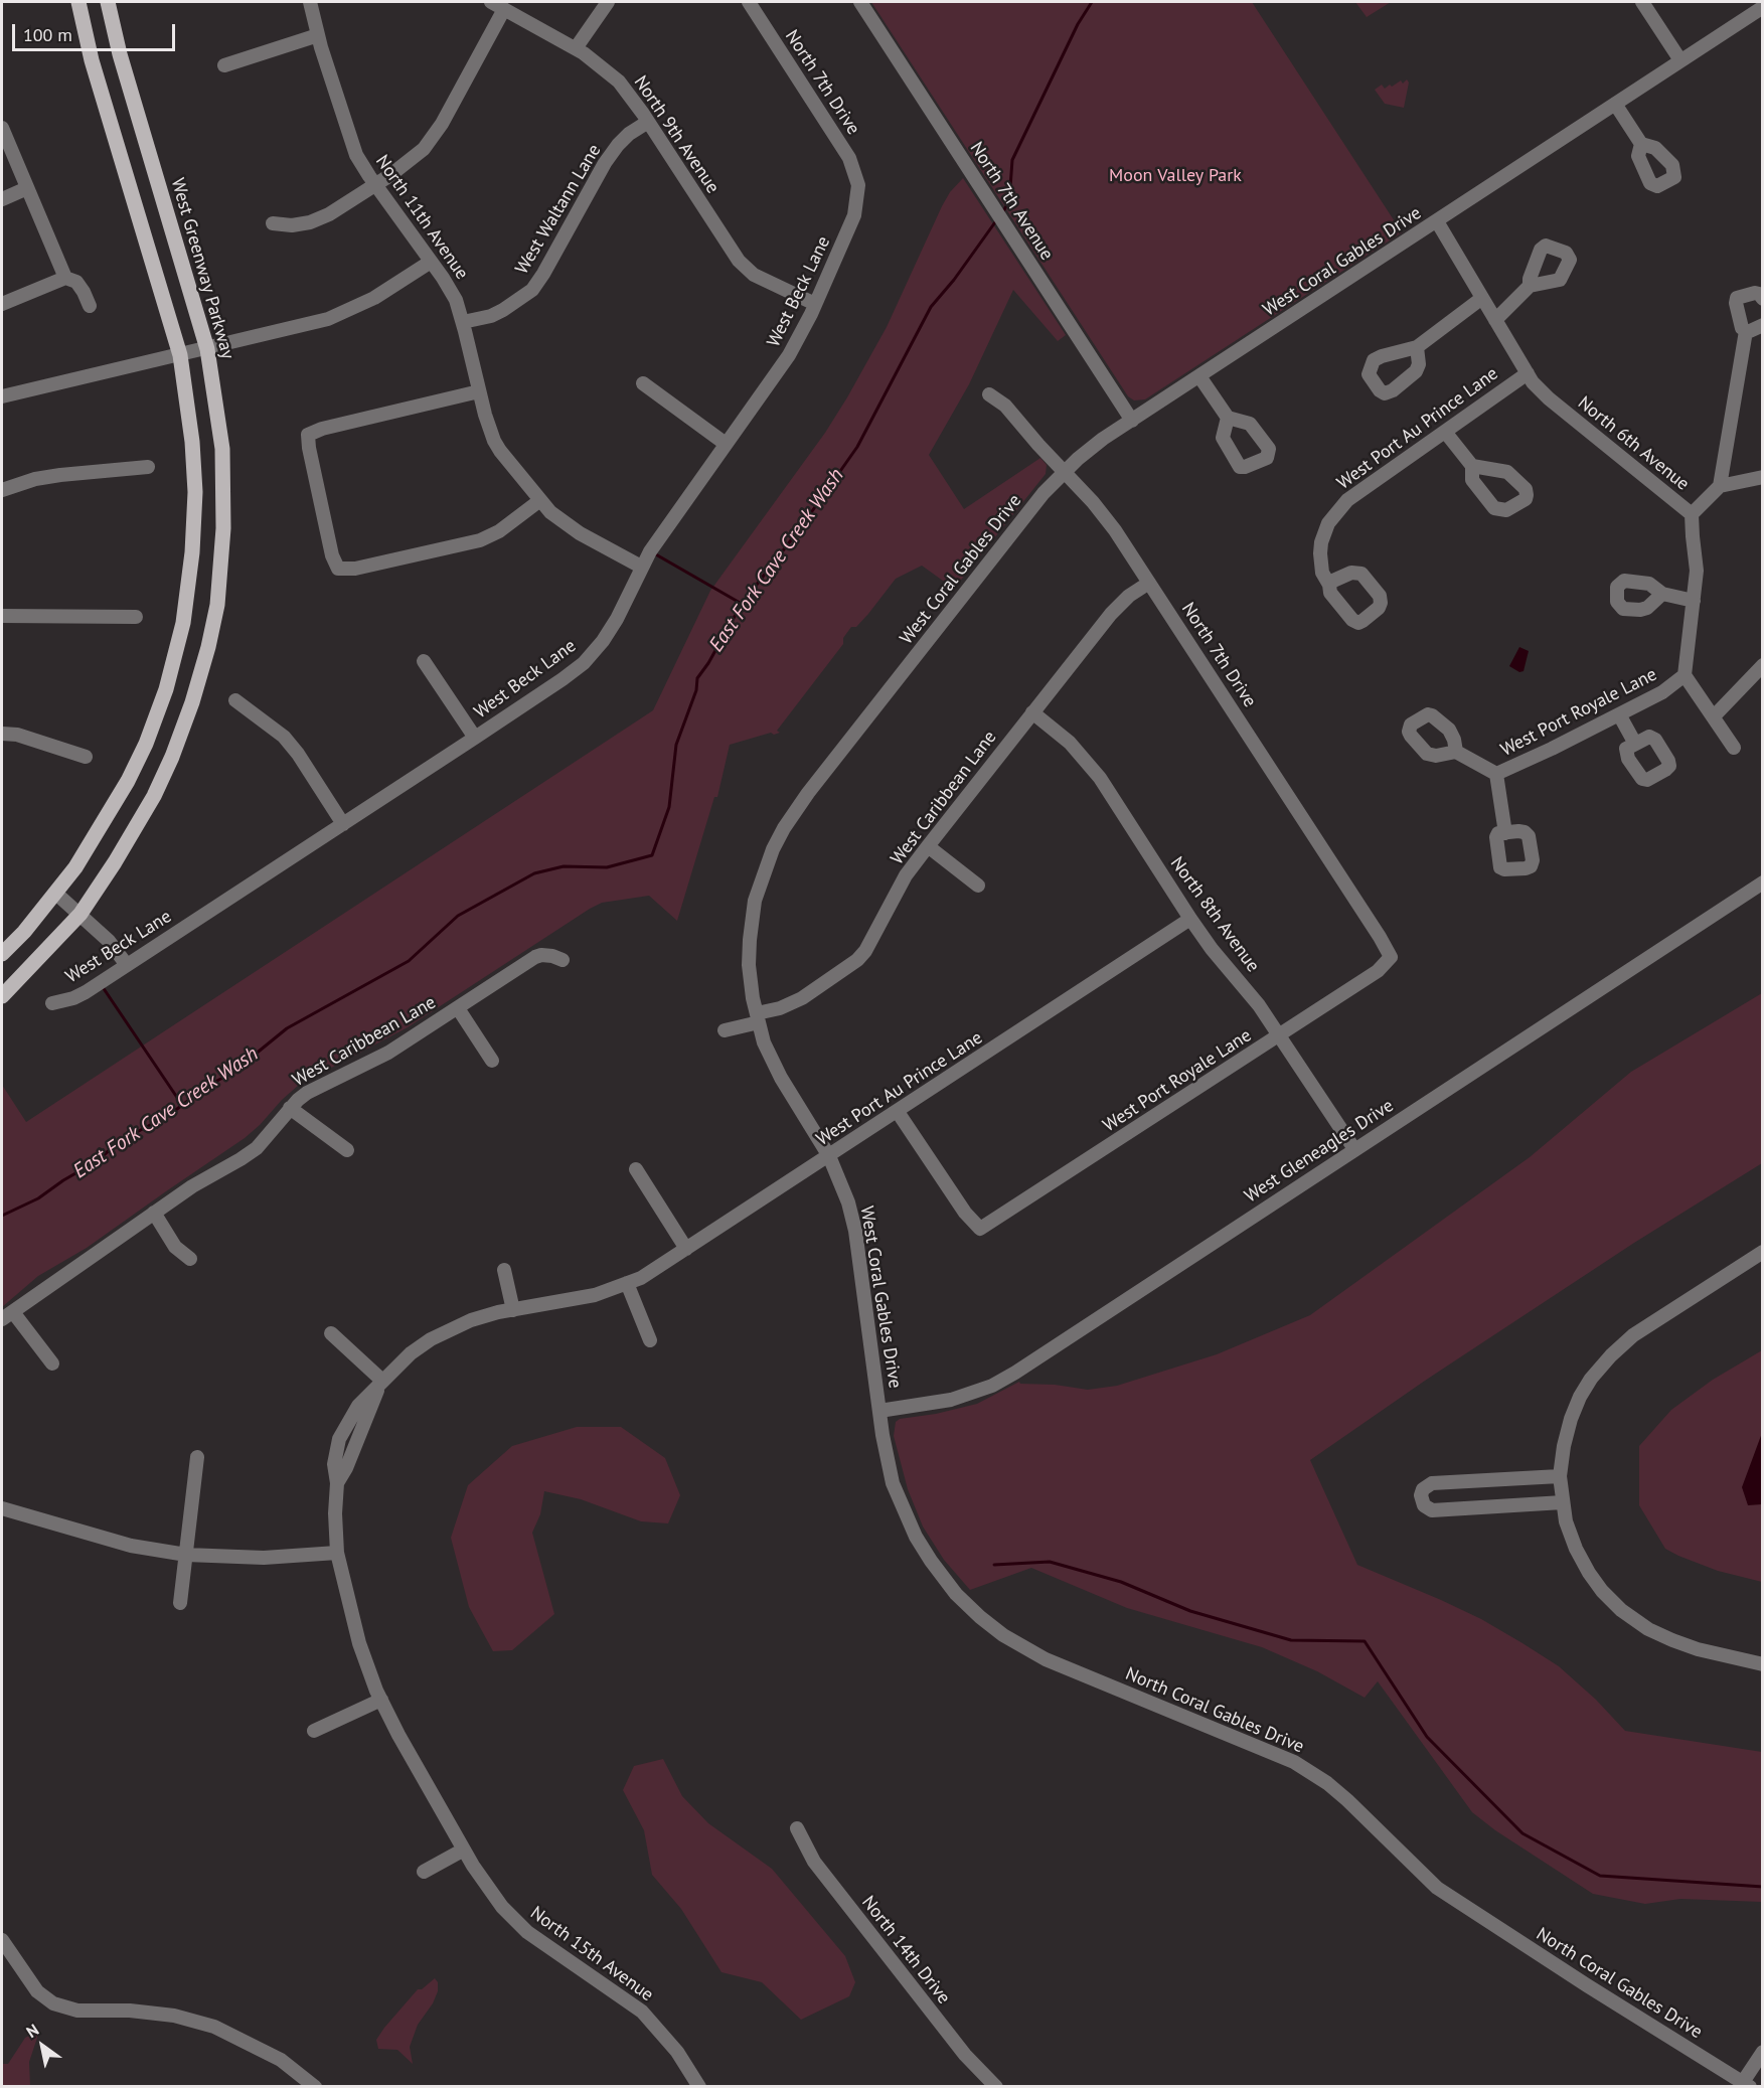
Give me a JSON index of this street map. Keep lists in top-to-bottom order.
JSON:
{
  "streets": {
    "main road": ["West Greenway Parkway"],
    "street": [
      "North 7th Drive",
      "North 9th Avenue",
      "North 7th Avenue",
      "West Waltann Lane",
      "North 11th Avenue",
      "West Coral Gables Drive",
      "West Beck Lane",
      "West Port Au Prince Lane",
      "North 6th Avenue",
      "West Port Royale Lane",
      "West Caribbean Lane",
      "North 8th Avenue",
      "West Gleneagles Drive",
      "North Coral Gables Drive",
      "North 14th Drive",
      "North 15th Avenue"
    ]
  },
  "crossings": [
    ["North 7th Drive", "West Coral Gables Drive"],
    ["North 7th Drive", "West Beck Lane"],
    ["North 7th Drive", "West Port Royale Lane"],
    ["North 7th Drive", "West Caribbean Lane"],
    ["North 9th Avenue", "West Waltann Lane"],
    ["North 9th Avenue", "West Beck Lane"],
    ["North 7th Avenue", "West Coral Gables Drive"],
    ["West Waltann Lane", "North 11th Avenue"],
    ["North 11th Avenue", "West Beck Lane"],
    ["West Coral Gables Drive", "West Port Au Prince Lane"],
    ["West Coral Gables Drive", "North 6th Avenue"],
    ["West Coral Gables Drive", "West Caribbean Lane"],
    ["West Coral Gables Drive", "West Gleneagles Drive"],
    ["West Coral Gables Drive", "North Coral Gables Drive"],
    ["West Port Au Prince Lane", "North 6th Avenue"],
    ["West Port Au Prince Lane", "West Port Royale Lane"],
    ["West Port Au Prince Lane", "North 8th Avenue"],
    ["West Port Au Prince Lane", "North 15th Avenue"],
    ["North 6th Avenue", "West Port Royale Lane"],
    ["West Port Royale Lane", "North 8th Avenue"],
    ["West Caribbean Lane", "North 8th Avenue"],
    ["North 8th Avenue", "West Gleneagles Drive"]
  ],
  "water": ["East Fork Cave Creek Wash"],
  "parks": ["Moon Valley Park"],
  "scale_bar": "100 m",
  "north": "top left"
}
